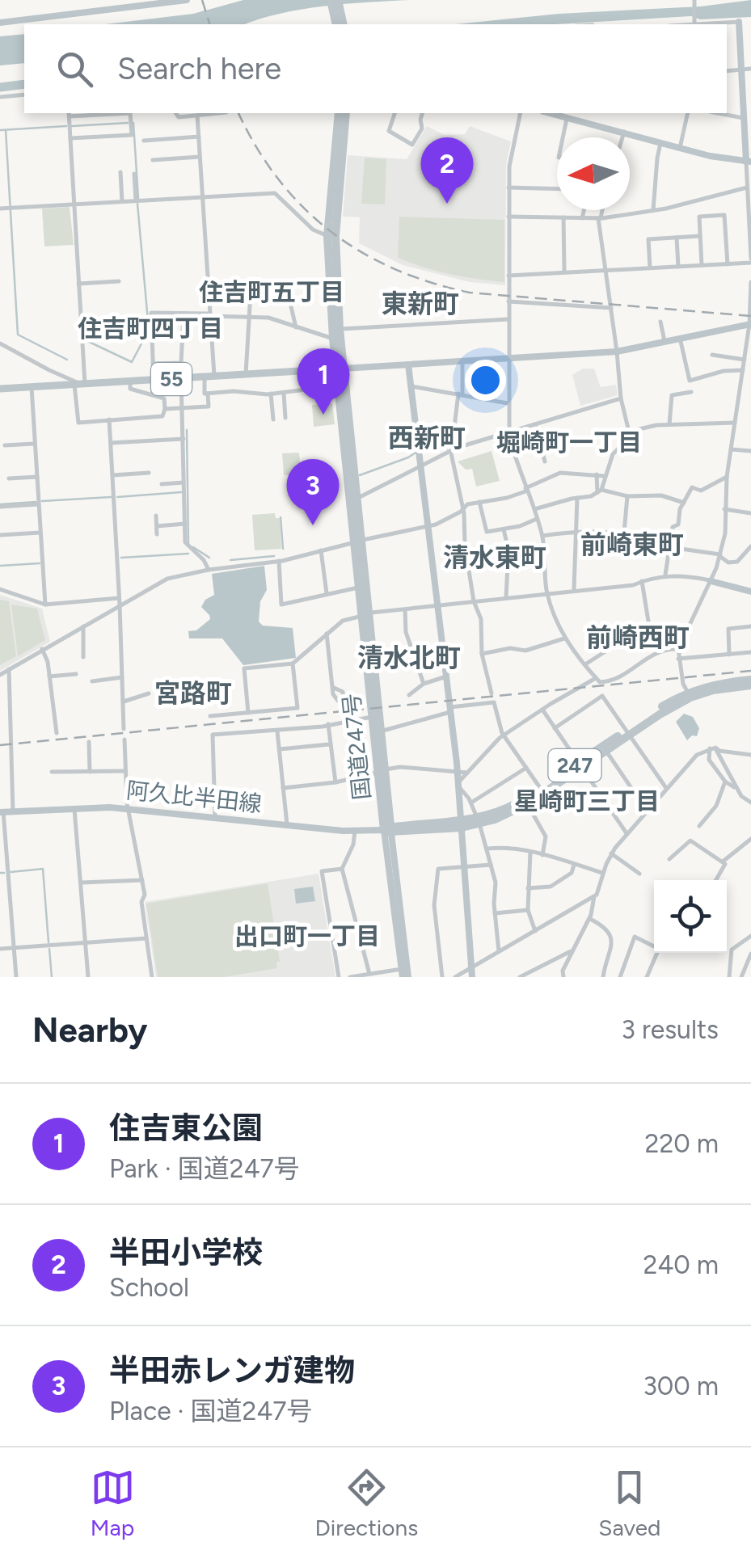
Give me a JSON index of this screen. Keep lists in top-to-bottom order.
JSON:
{
  "streets": {
    "highway": ["国道247号", "247"],
    "main road": ["55", "阿久比半田線"]
  },
  "crossings": [
    ["55", "国道247号"],
    ["国道247号", "阿久比半田線"]
  ],
  "districts": [
    "住吉町五丁目",
    "東新町",
    "住吉町四丁目",
    "西新町",
    "堀崎町一丁目",
    "前崎東町",
    "清水東町",
    "前崎西町",
    "清水北町",
    "宮路町",
    "星崎町三丁目",
    "出口町一丁目"
  ],
  "north": "left",
  "page": {
    "search": "Search here",
    "pins": ["2", "1", "3"],
    "heading": ["Nearby", "3 results"],
    "list": [
      {
        "mark": "1",
        "name": "住吉東公園",
        "note": "Park · 国道247号",
        "value": "220 m"
      },
      {
        "mark": "2",
        "name": "半田小学校",
        "note": "School",
        "value": "240 m"
      },
      {
        "mark": "3",
        "name": "半田赤レンガ建物",
        "note": "Place · 国道247号",
        "value": "300 m"
      }
    ],
    "nav": ["Map", "Directions", "Saved"]
  }
}
